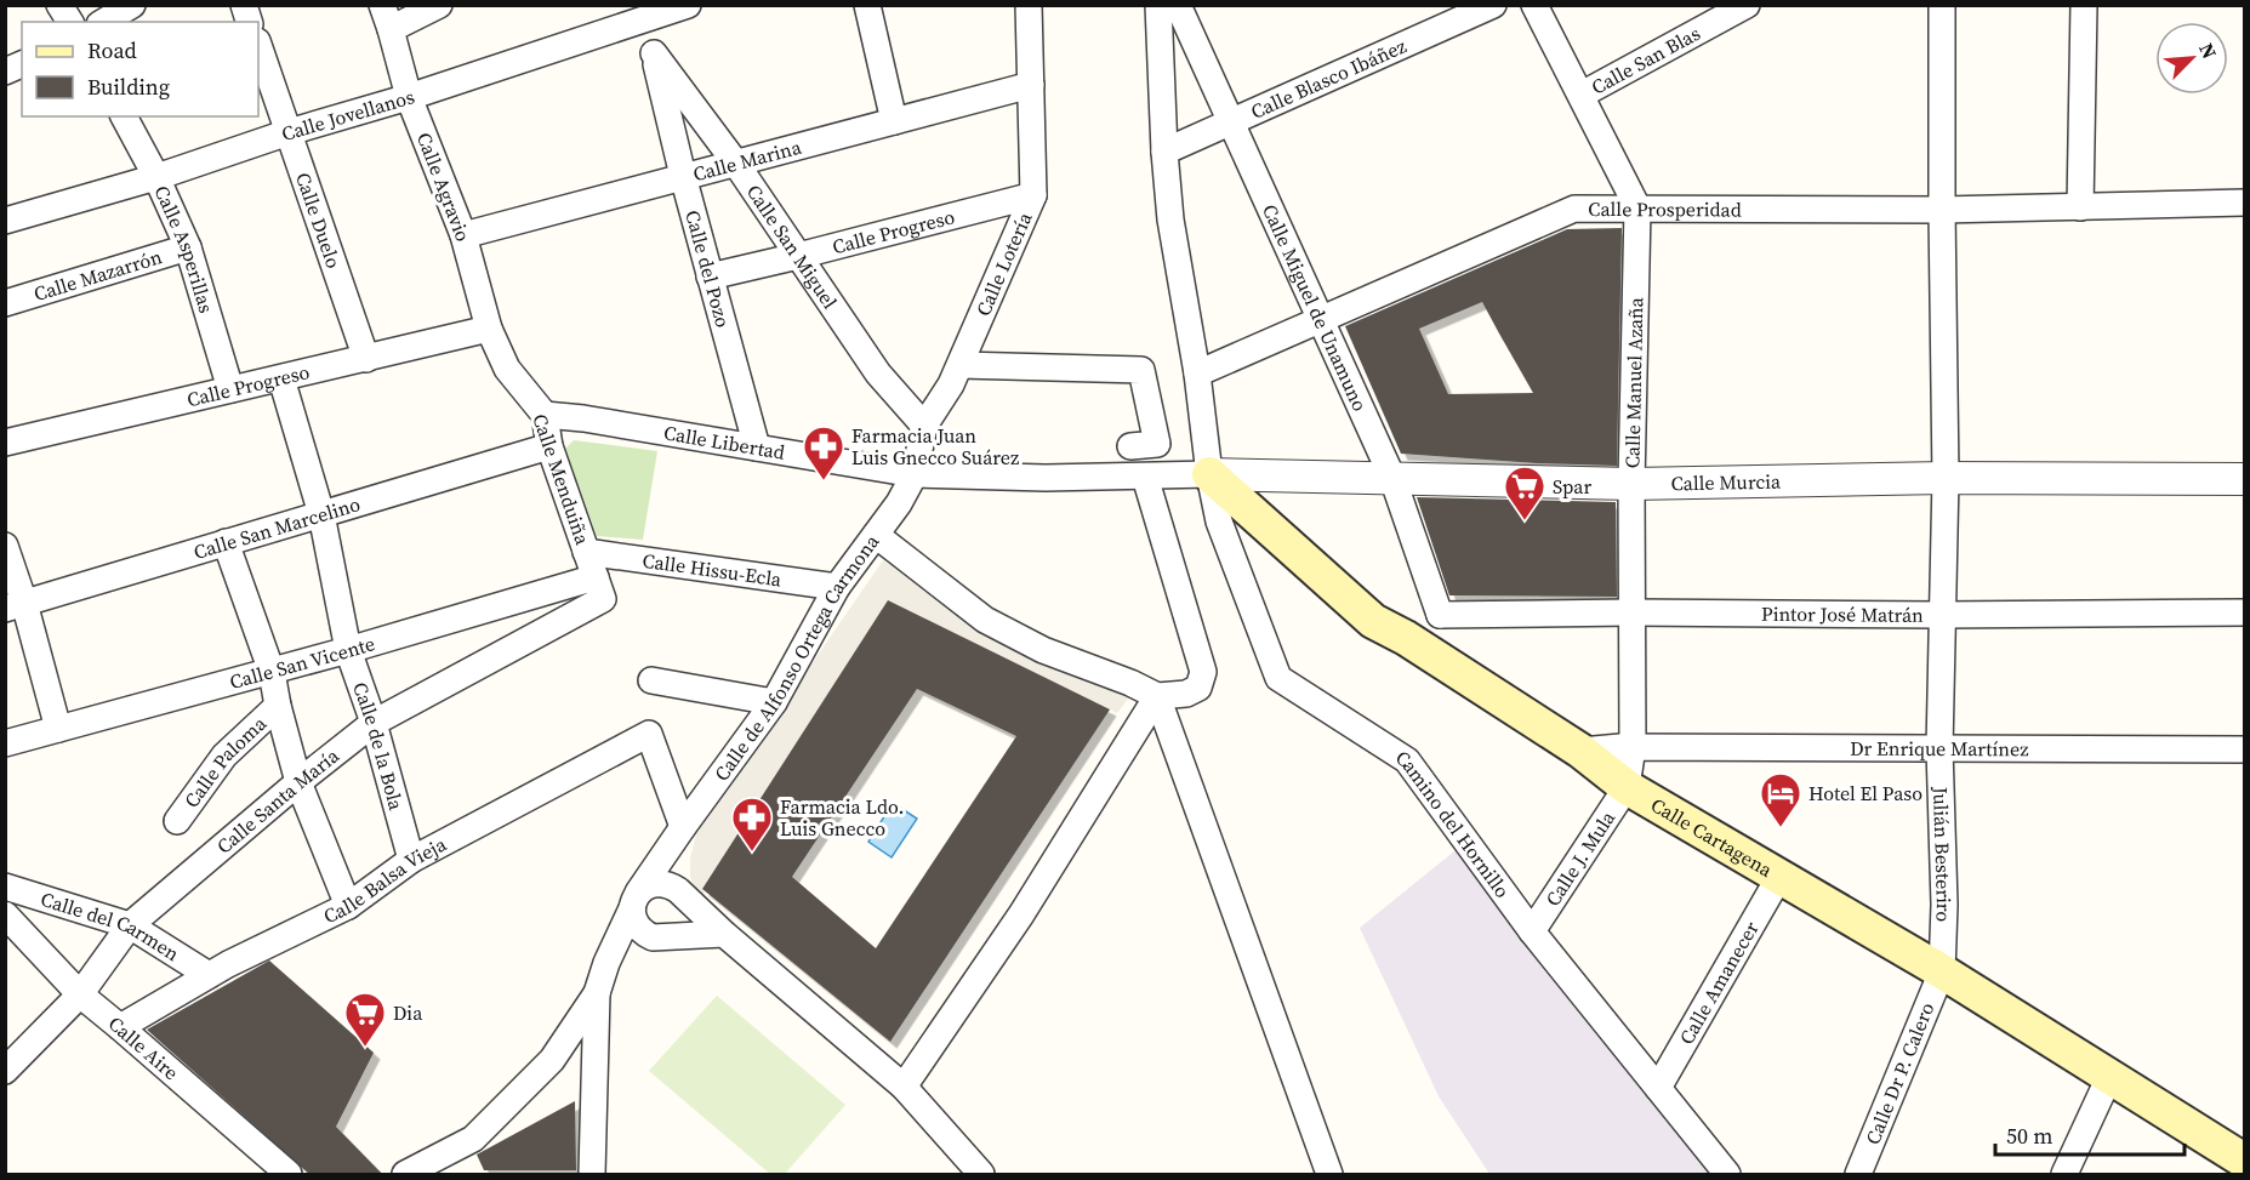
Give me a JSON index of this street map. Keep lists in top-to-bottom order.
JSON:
{
  "streets": {
    "main road": ["Calle Cartagena"],
    "street": [
      "Calle San Blas",
      "Calle Blasco Ibáñez",
      "Calle Jovellanos",
      "Calle Marina",
      "Calle Agravio",
      "Calle Prosperidad",
      "Calle Duelo",
      "Calle Progreso",
      "Calle San Miguel",
      "Calle Asperillas",
      "Calle Lotería",
      "Calle del Pozo",
      "Calle Mazarrón",
      "Calle Miguel de Unamuno",
      "Calle Manuel Azaña",
      "Calle Libertad",
      "Calle Menduiña",
      "Calle Murcia",
      "Calle San Marcelino",
      "Calle Hissu-Ecla",
      "Pintor José Matrán",
      "Calle de Alfonso Ortega Carmona",
      "Calle San Vicente",
      "Calle de la Bola",
      "Dr Enrique Martínez",
      "Calle Paloma",
      "Calle Santa María",
      "Camino del Hornillo",
      "Julián Besteriro",
      "Calle J. Mula",
      "Calle Balsa Vieja",
      "Calle del Carmen",
      "Calle Amanecer",
      "Calle Aire",
      "Calle Dr P. Calero"
    ]
  },
  "crossings": [
    ["Calle San Blas", "Calle Manuel Azaña"],
    ["Calle Blasco Ibáñez", "Calle Miguel de Unamuno"],
    ["Calle Blasco Ibáñez", "Camino del Hornillo"],
    ["Calle Jovellanos", "Calle Agravio"],
    ["Calle Jovellanos", "Calle Duelo"],
    ["Calle Jovellanos", "Calle Asperillas"],
    ["Calle Jovellanos", "Calle del Pozo"],
    ["Calle Marina", "Calle Agravio"],
    ["Calle Marina", "Calle San Miguel"],
    ["Calle Marina", "Calle Lotería"],
    ["Calle Marina", "Calle del Pozo"],
    ["Calle Agravio", "Calle Progreso"],
    ["Calle Agravio", "Calle Menduiña"],
    ["Calle Prosperidad", "Calle Miguel de Unamuno"],
    ["Calle Prosperidad", "Calle Manuel Azaña"],
    ["Calle Prosperidad", "Camino del Hornillo"],
    ["Calle Prosperidad", "Julián Besteriro"],
    ["Calle Duelo", "Calle Progreso"],
    ["Calle Progreso", "Calle San Miguel"],
    ["Calle Progreso", "Calle Asperillas"],
    ["Calle Progreso", "Calle Lotería"],
    ["Calle Progreso", "Calle del Pozo"],
    ["Calle Progreso", "Calle Menduiña"],
    ["Calle Progreso", "Calle de la Bola"],
    ["Calle San Miguel", "Calle Lotería"],
    ["Calle San Miguel", "Calle del Pozo"],
    ["Calle San Miguel", "Calle de Alfonso Ortega Carmona"],
    ["Calle Asperillas", "Calle Mazarrón"],
    ["Calle Lotería", "Calle de Alfonso Ortega Carmona"],
    ["Calle del Pozo", "Calle Libertad"],
    ["Calle Miguel de Unamuno", "Calle Murcia"],
    ["Calle Miguel de Unamuno", "Pintor José Matrán"],
    ["Calle Manuel Azaña", "Calle Murcia"],
    ["Calle Manuel Azaña", "Pintor José Matrán"],
    ["Calle Manuel Azaña", "Dr Enrique Martínez"],
    ["Calle Manuel Azaña", "Calle Cartagena"],
    ["Calle Manuel Azaña", "Calle J. Mula"],
    ["Calle Libertad", "Calle Menduiña"],
    ["Calle Libertad", "Calle Murcia"],
    ["Calle Libertad", "Calle de Alfonso Ortega Carmona"],
    ["Calle Libertad", "Camino del Hornillo"],
    ["Calle Libertad", "Calle Cartagena"],
    ["Calle Menduiña", "Calle San Marcelino"],
    ["Calle Menduiña", "Calle Hissu-Ecla"],
    ["Calle Menduiña", "Calle San Vicente"],
    ["Calle Menduiña", "Calle Santa María"],
    ["Calle Murcia", "Camino del Hornillo"],
    ["Calle Murcia", "Calle Cartagena"],
    ["Calle Murcia", "Julián Besteriro"],
    ["Calle San Marcelino", "Calle de la Bola"],
    ["Calle Hissu-Ecla", "Calle de Alfonso Ortega Carmona"],
    ["Pintor José Matrán", "Julián Besteriro"],
    ["Calle de Alfonso Ortega Carmona", "Calle Balsa Vieja"],
    ["Calle San Vicente", "Calle de la Bola"],
    ["Calle San Vicente", "Calle Santa María"],
    ["Calle de la Bola", "Calle Santa María"],
    ["Calle de la Bola", "Calle Balsa Vieja"],
    ["Dr Enrique Martínez", "Calle Cartagena"],
    ["Dr Enrique Martínez", "Julián Besteriro"],
    ["Calle Santa María", "Calle del Carmen"],
    ["Calle Santa María", "Calle Aire"],
    ["Camino del Hornillo", "Calle Cartagena"],
    ["Camino del Hornillo", "Calle J. Mula"],
    ["Camino del Hornillo", "Calle Amanecer"],
    ["Calle Cartagena", "Julián Besteriro"],
    ["Calle Cartagena", "Calle J. Mula"],
    ["Calle Cartagena", "Calle Amanecer"],
    ["Calle Cartagena", "Calle Dr P. Calero"],
    ["Julián Besteriro", "Calle Dr P. Calero"],
    ["Calle Balsa Vieja", "Calle del Carmen"],
    ["Calle Balsa Vieja", "Calle Aire"]
  ],
  "places": {
    "pharmacy": ["Farmacia Juan Luis Gnecco Suárez", "Farmacia Ldo. Luis Gnecco"],
    "supermarket": ["Spar", "Dia"],
    "hotel": ["Hotel El Paso"]
  },
  "legend": ["Road", "Building"],
  "scale_bar": "50 m",
  "north": "top right"
}
